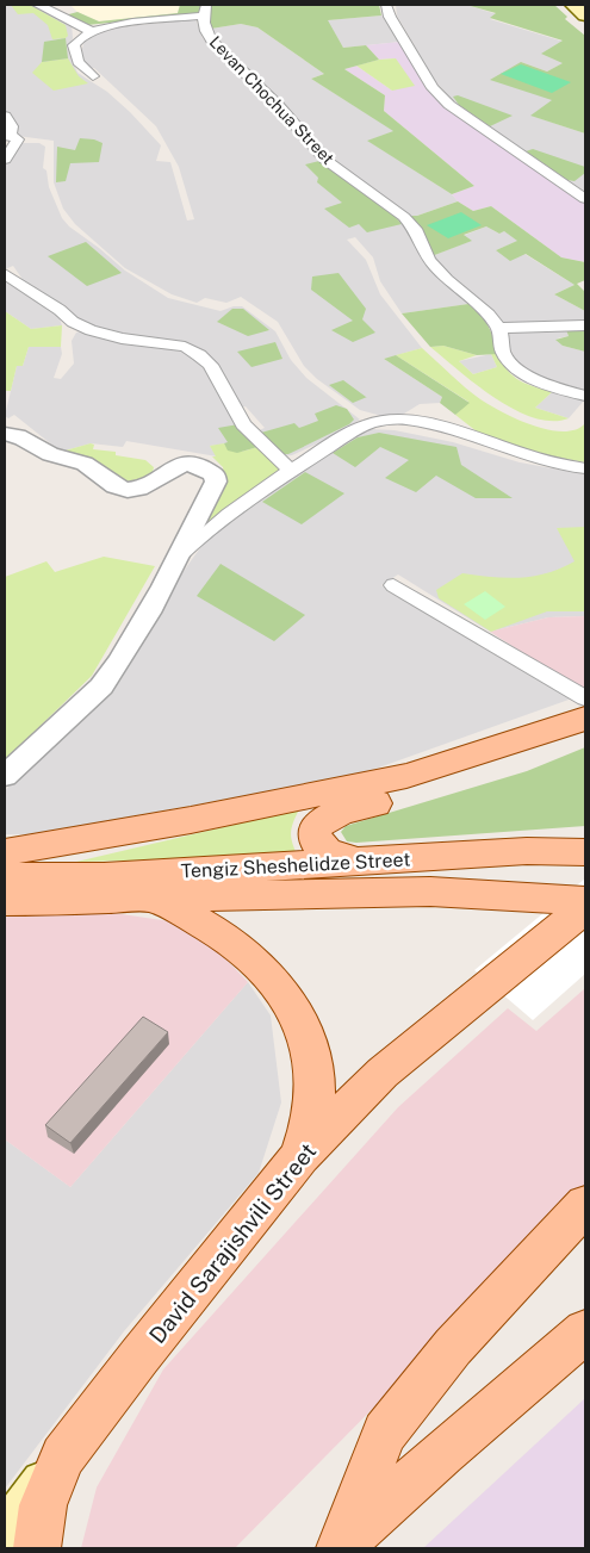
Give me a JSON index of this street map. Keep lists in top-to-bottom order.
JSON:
{
  "streets": {
    "main road": ["Tengiz Sheshelidze Street", "David Sarajishvili Street"],
    "street": ["Levan Chochua Street"]
  }
}
